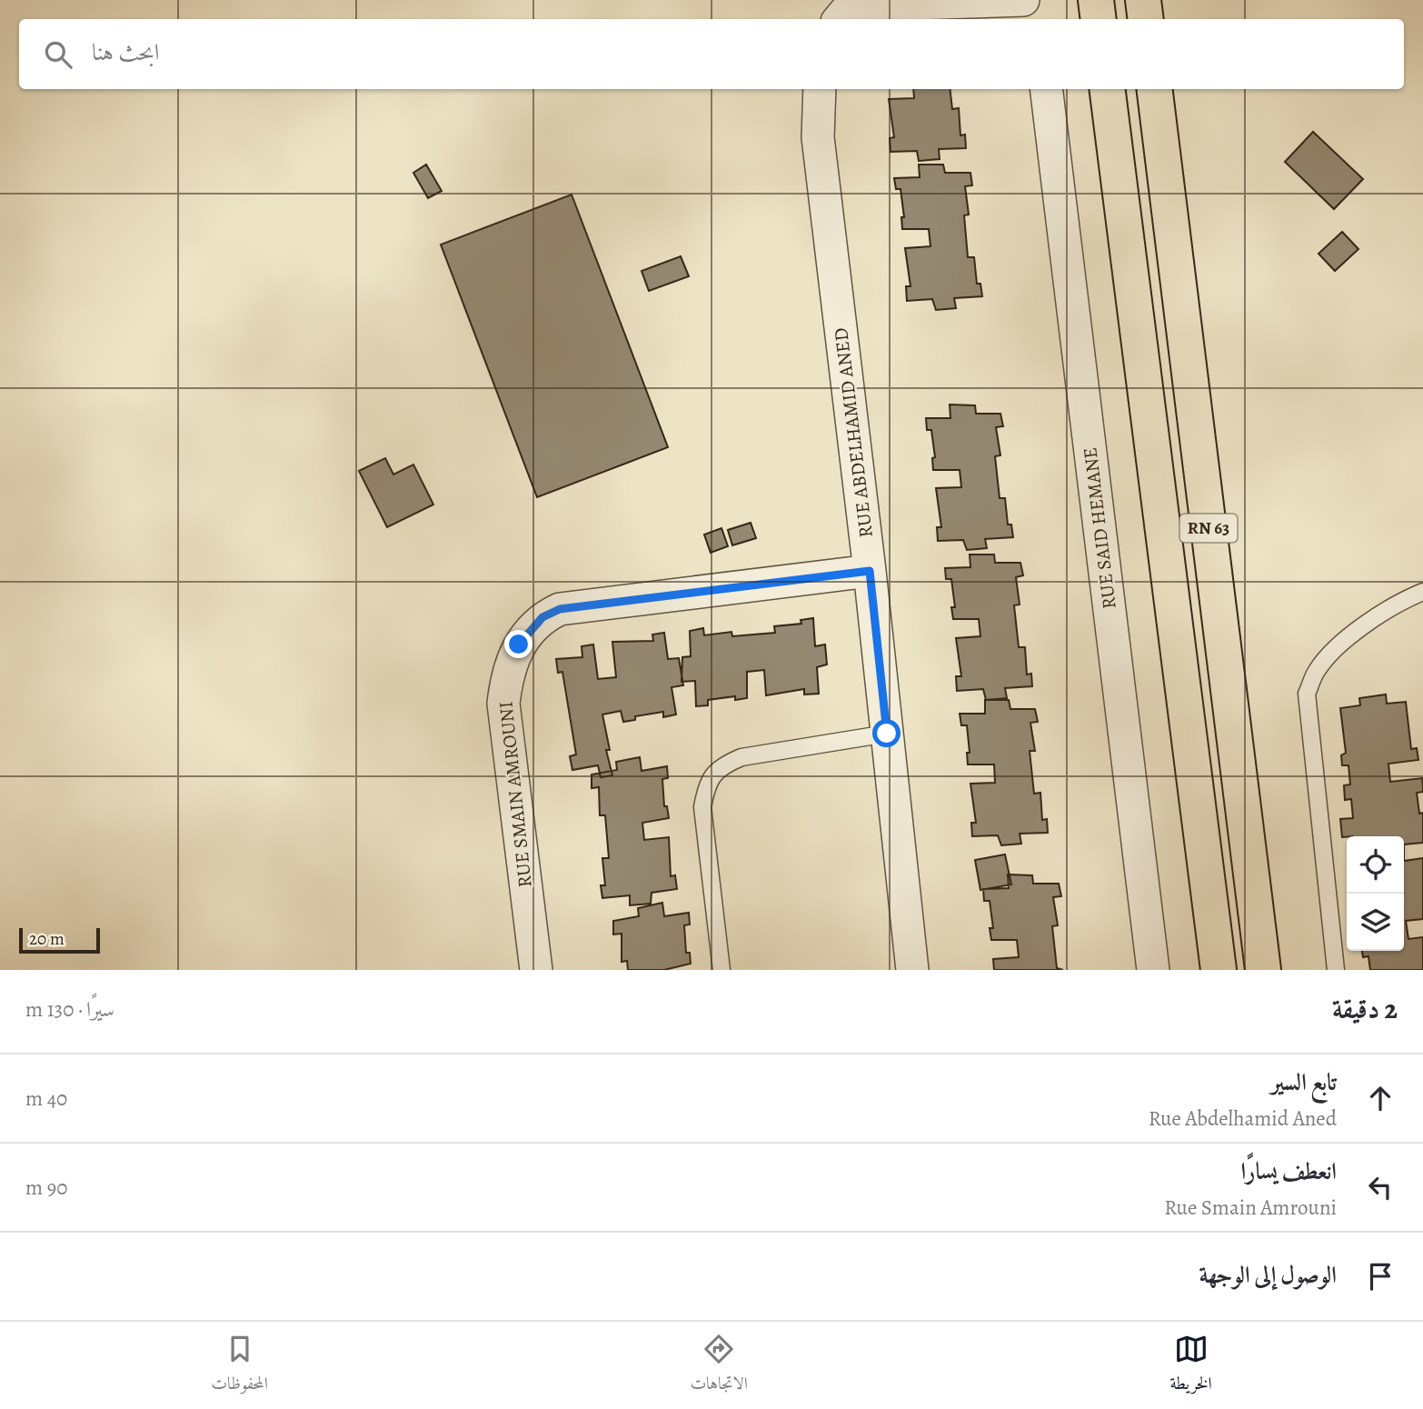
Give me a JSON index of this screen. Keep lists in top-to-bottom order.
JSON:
{
  "streets": {
    "main road": ["RN 63"],
    "street": ["RUE ABDELHAMID ANED", "RUE SAID HEMANE", "RUE SMAIN AMROUNI"]
  },
  "crossings": [
    ["RUE ABDELHAMID ANED", "RUE SMAIN AMROUNI"]
  ],
  "scale_bar": "20 m",
  "page": {
    "search": "ابحث هنا",
    "scale": "20 m",
    "heading": ["2 دقيقة", "سيرًا · 130 m"],
    "list": [
      ["تابع السير", "Rue Abdelhamid Aned", "40 m"],
      ["انعطف يسارًا", "Rue Smain Amrouni", "90 m"],
      "الوصول إلى الوجهة"
    ],
    "nav": ["الخريطة", "الاتجاهات", "المحفوظات"]
  }
}
